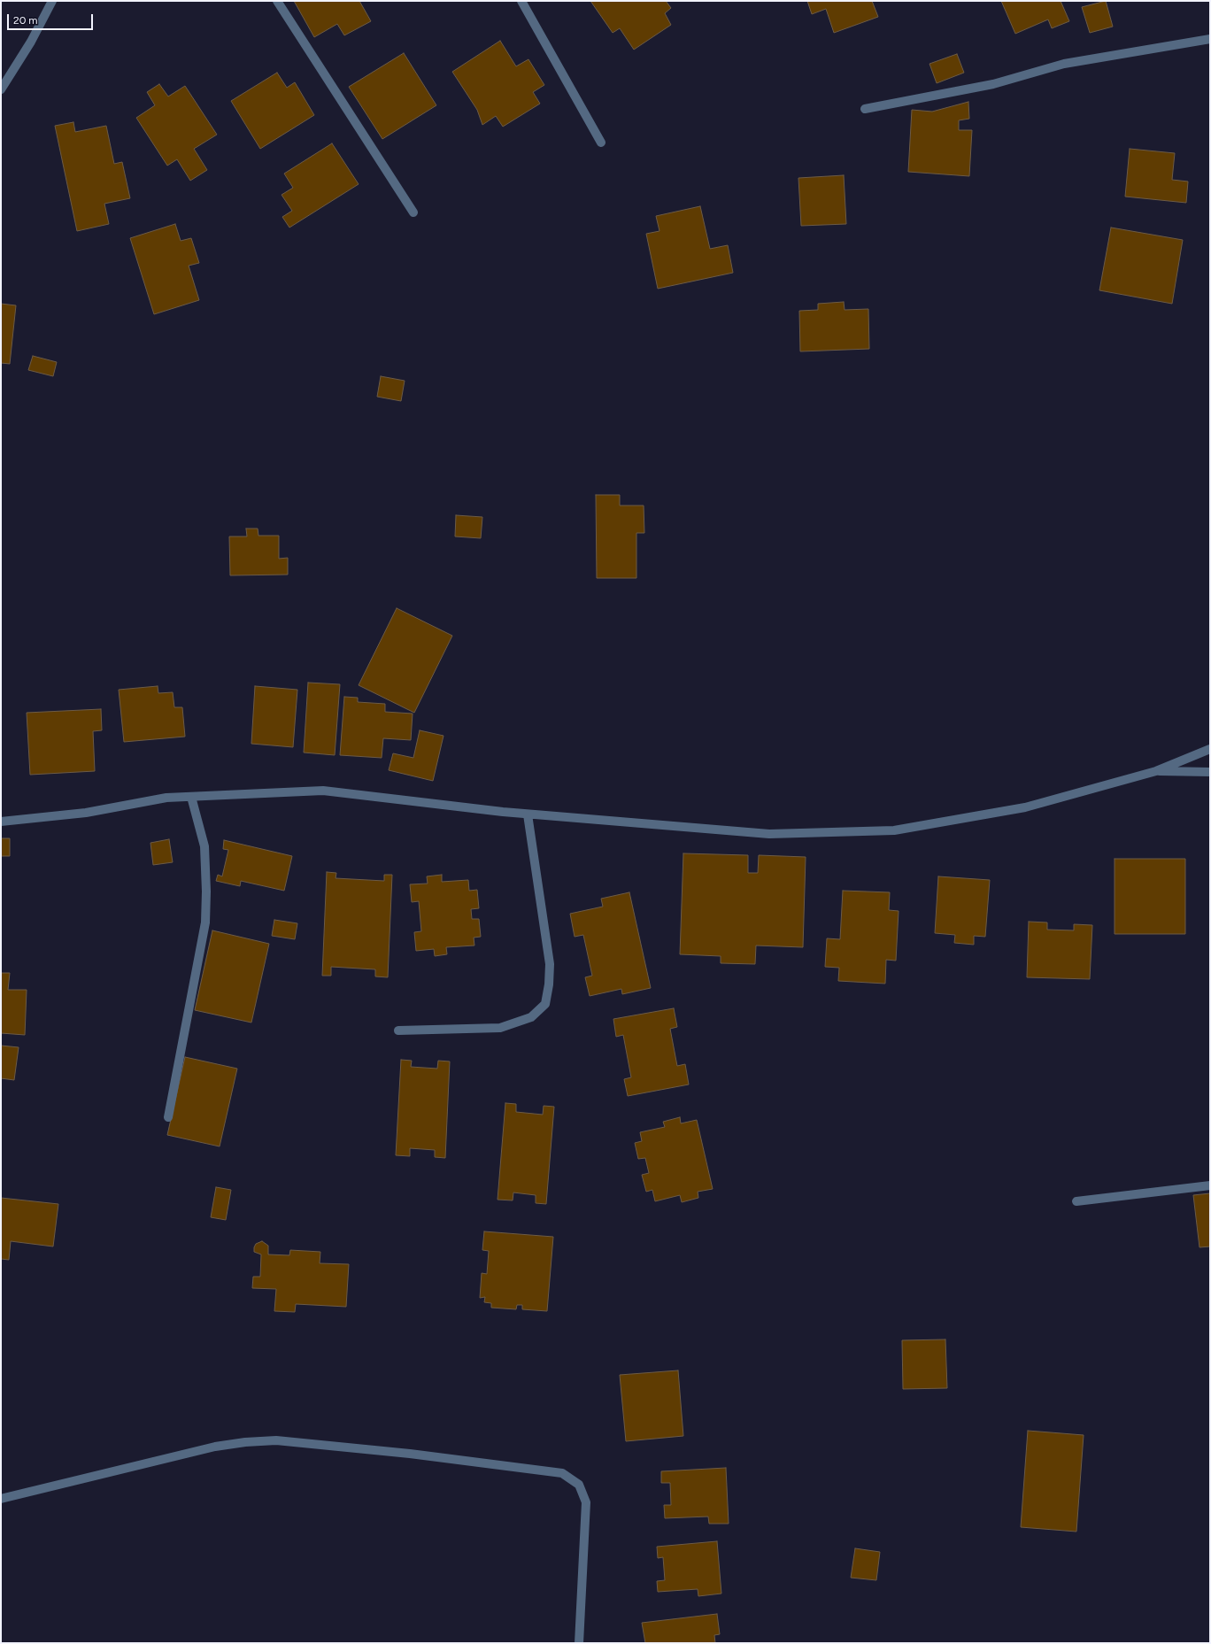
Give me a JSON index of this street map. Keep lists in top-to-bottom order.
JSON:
{
  "scale_bar": "20 m"
}
